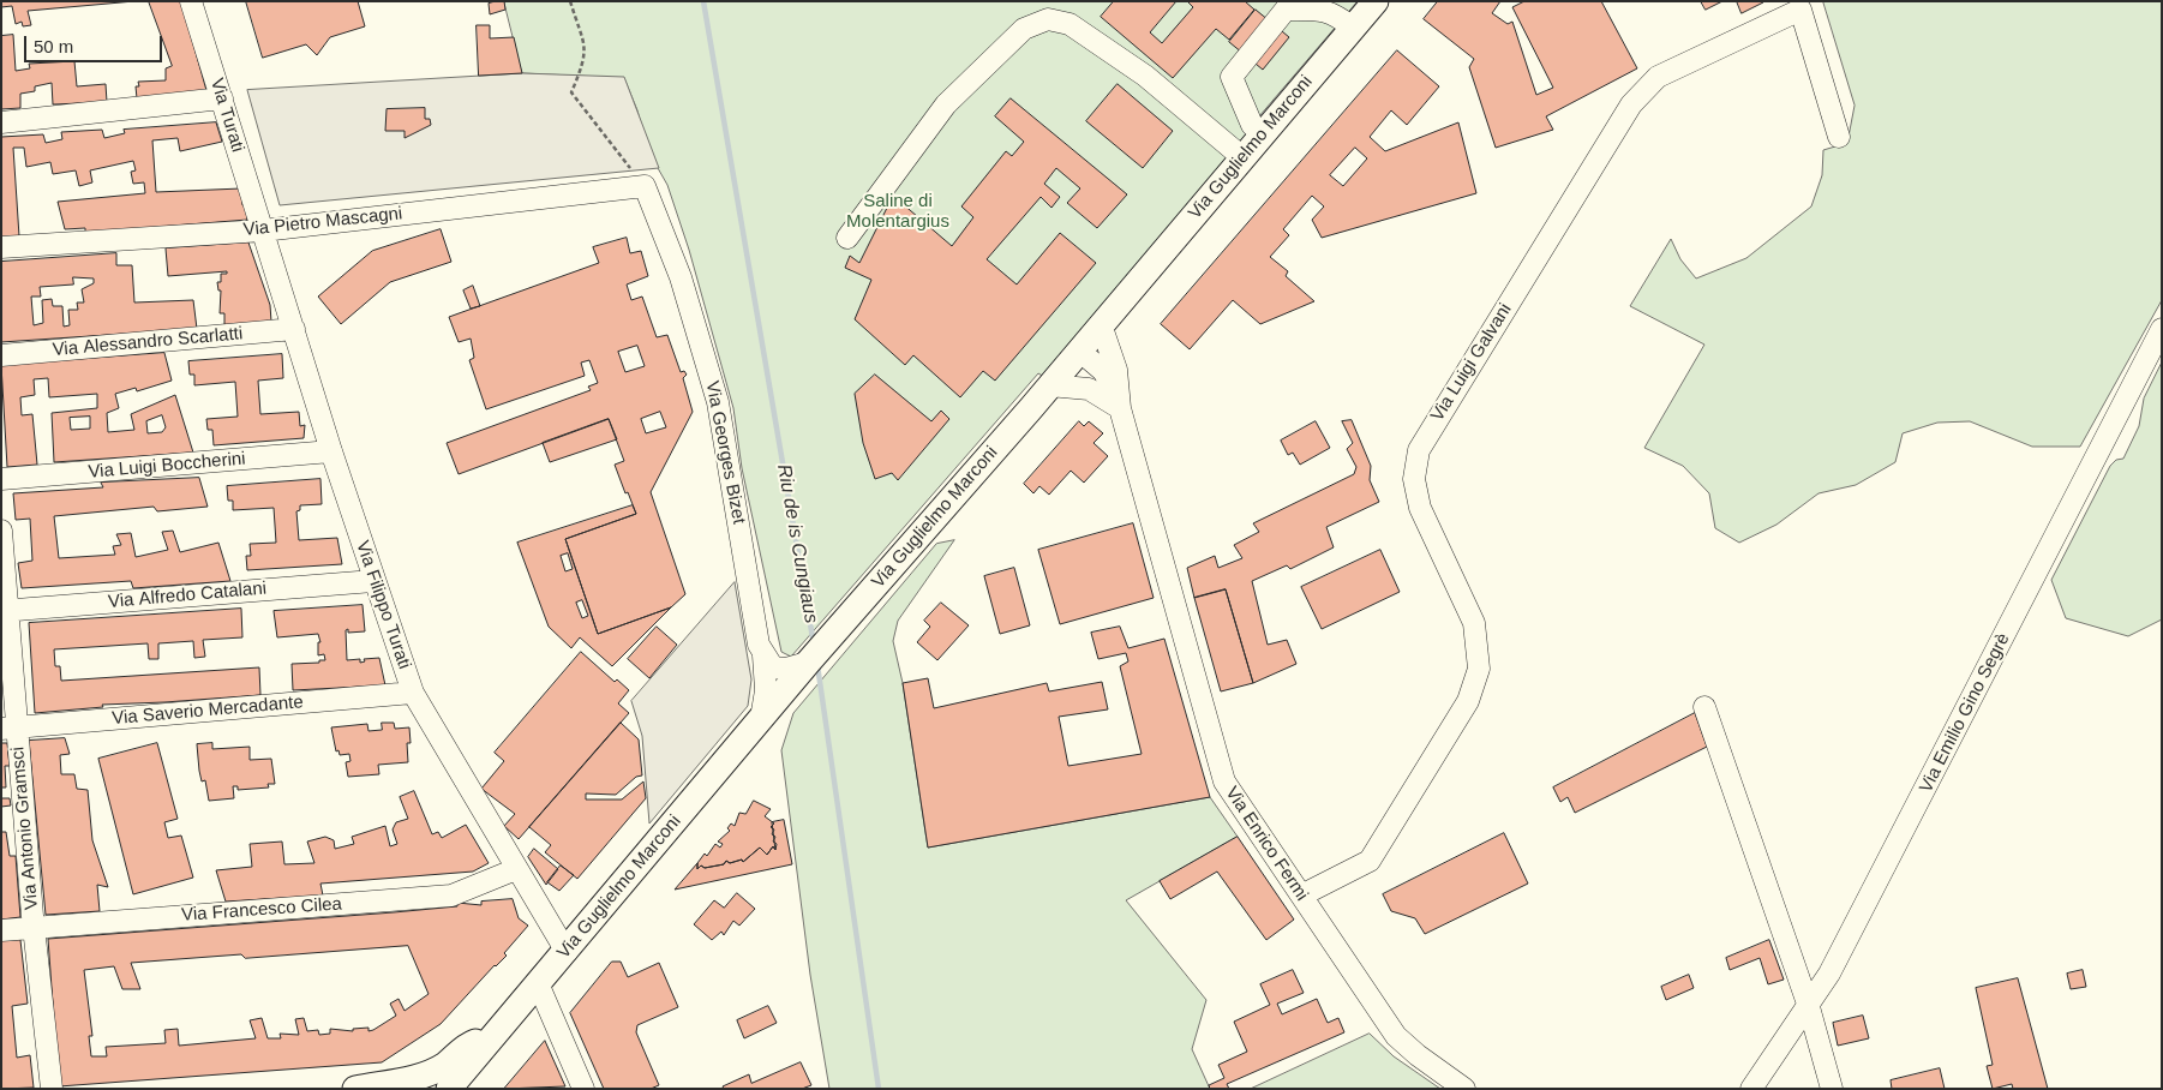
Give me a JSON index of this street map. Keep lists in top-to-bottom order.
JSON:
{
  "streets": {
    "main road": ["Via Guglielmo Marconi"],
    "street": [
      "Via Turati",
      "Via Pietro Mascagni",
      "Via Alessandro Scarlatti",
      "Via Luigi Galvani",
      "Via Georges Bizet",
      "Via Luigi Boccherini",
      "Via Alfredo Catalani",
      "Via Filippo Turati",
      "Via Saverio Mercadante",
      "Via Emilio Gino Segrè",
      "Via Antonio Gramsci",
      "Via Enrico Fermi",
      "Via Francesco Cilea"
    ]
  },
  "crossings": [
    ["Via Turati", "Via Pietro Mascagni"],
    ["Via Turati", "Via Filippo Turati"],
    ["Via Guglielmo Marconi", "Via Georges Bizet"],
    ["Via Guglielmo Marconi", "Via Filippo Turati"],
    ["Via Guglielmo Marconi", "Via Enrico Fermi"],
    ["Via Pietro Mascagni", "Via Georges Bizet"],
    ["Via Pietro Mascagni", "Via Filippo Turati"],
    ["Via Alessandro Scarlatti", "Via Filippo Turati"],
    ["Via Luigi Galvani", "Via Enrico Fermi"],
    ["Via Luigi Boccherini", "Via Filippo Turati"],
    ["Via Alfredo Catalani", "Via Filippo Turati"],
    ["Via Alfredo Catalani", "Via Antonio Gramsci"],
    ["Via Filippo Turati", "Via Saverio Mercadante"],
    ["Via Filippo Turati", "Via Francesco Cilea"],
    ["Via Saverio Mercadante", "Via Antonio Gramsci"],
    ["Via Antonio Gramsci", "Via Francesco Cilea"]
  ],
  "water": ["Riu de is Cungiaus"],
  "parks": ["Saline di Molentargius"],
  "scale_bar": "50 m"
}
